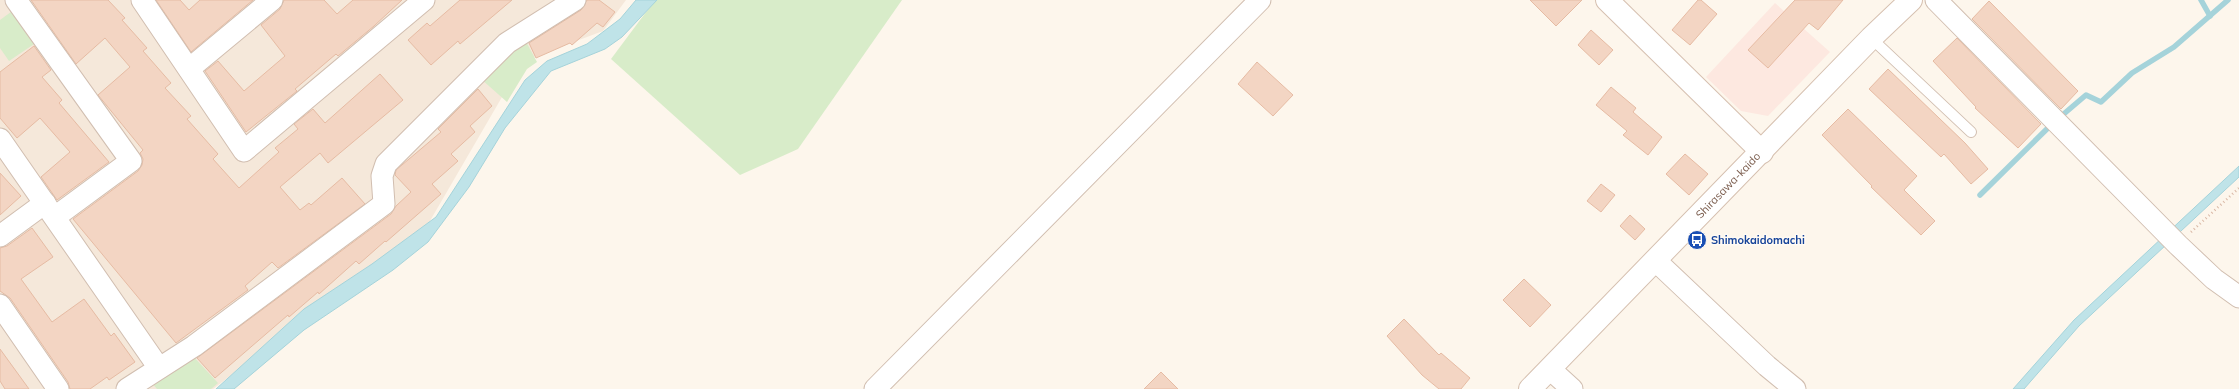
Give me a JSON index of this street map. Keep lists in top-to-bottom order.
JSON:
{
  "streets": {
    "main road": ["Shirasawa-kaido"]
  },
  "places": {
    "bus stop": ["Shimokaidomachi"]
  }
}
